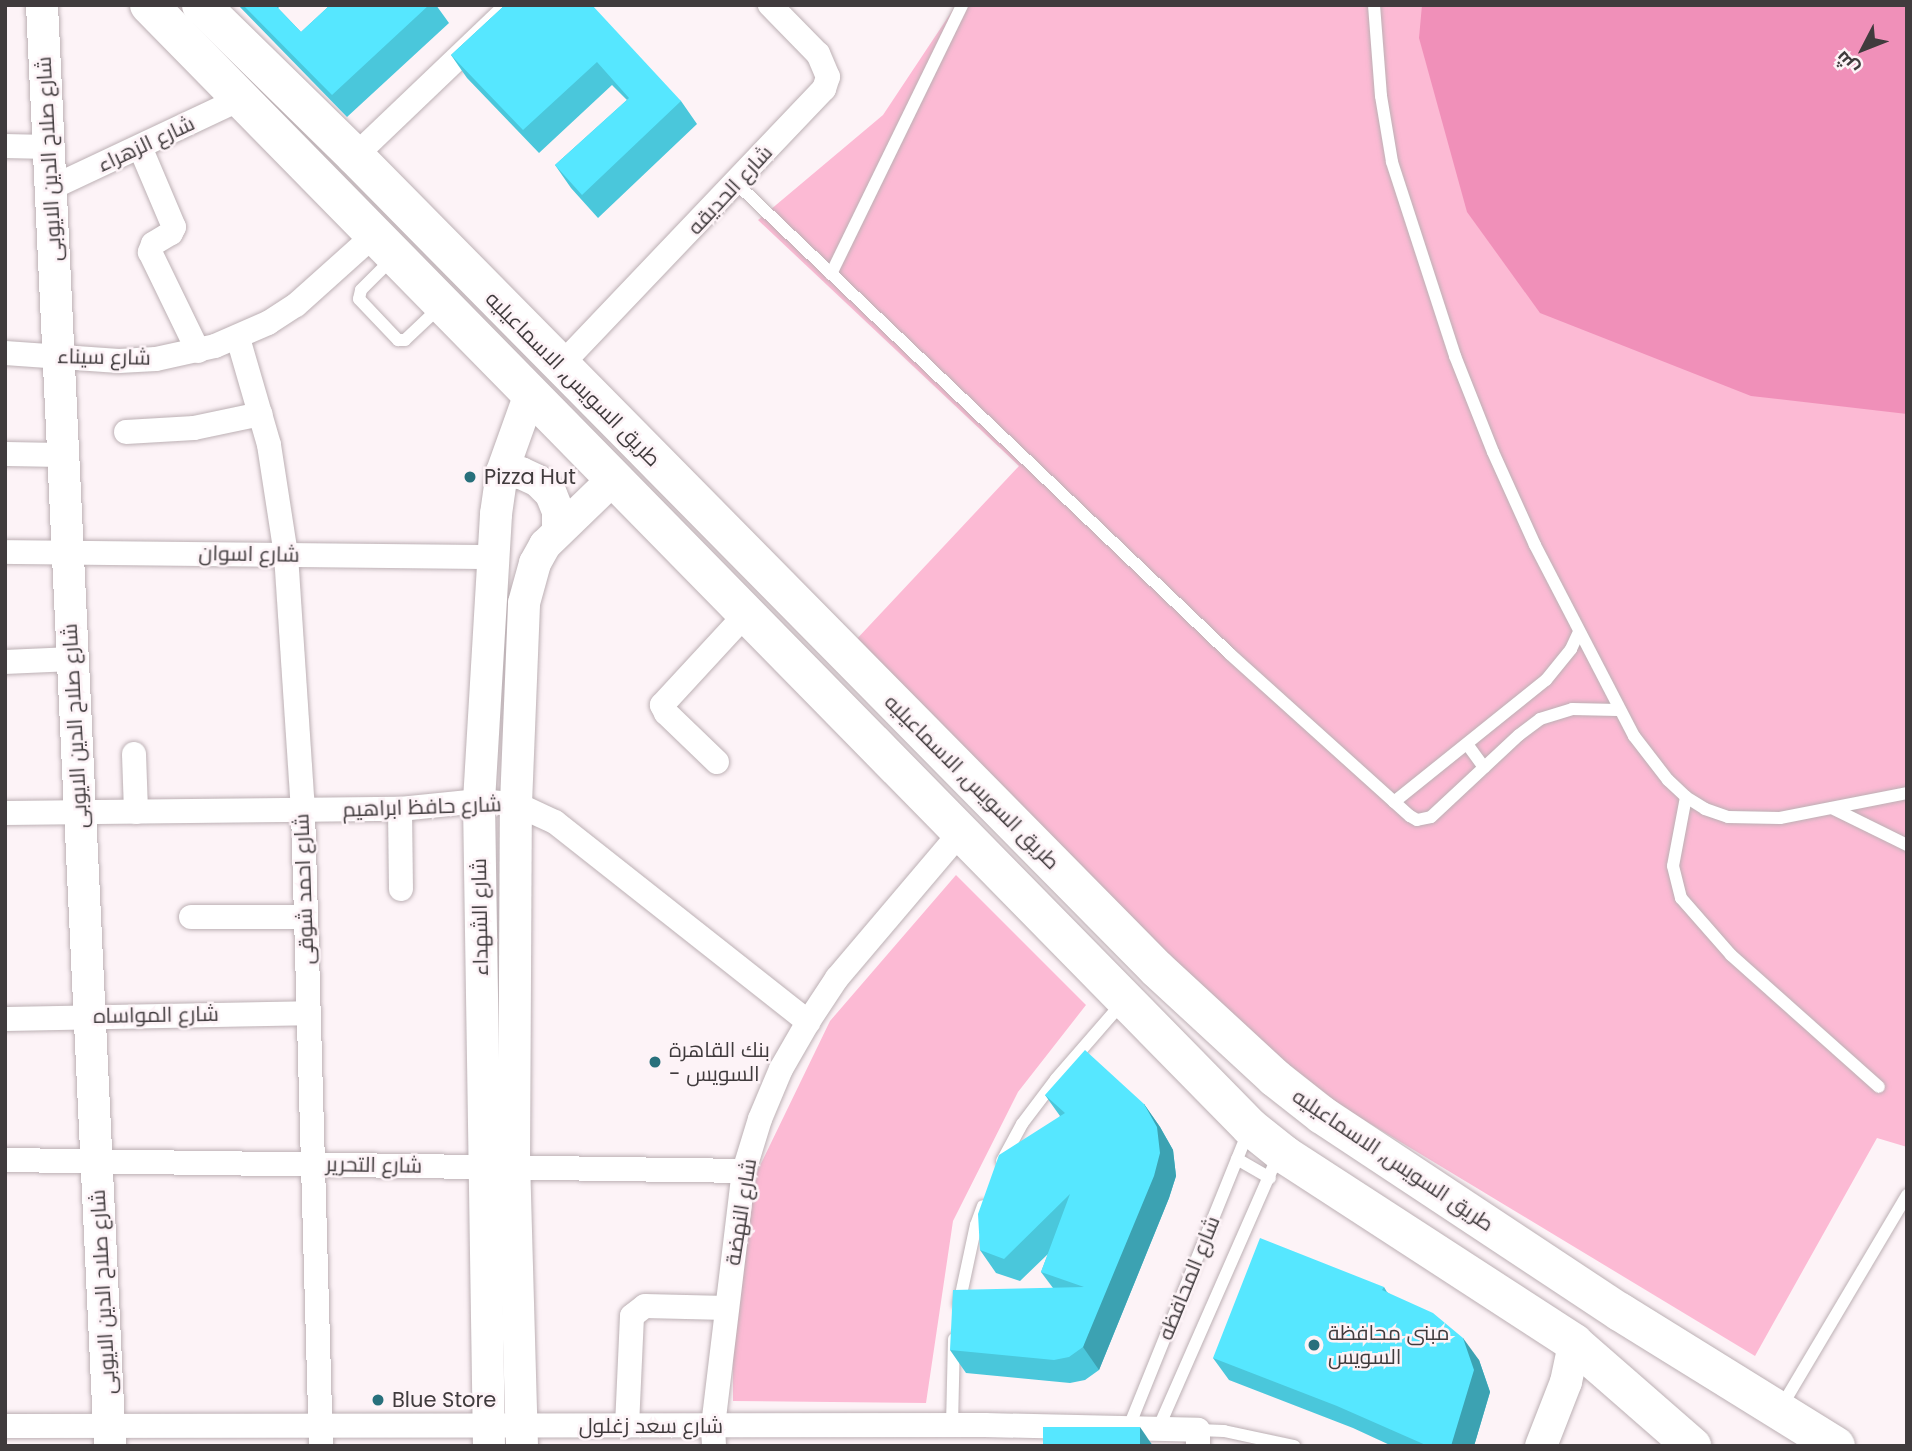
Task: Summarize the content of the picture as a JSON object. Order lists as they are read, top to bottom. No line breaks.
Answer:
{"streets":{"main road":["طريق السويس, الاسماعيليه"],"street":["شارع الزهراء","شارع صلاح الدين الايوبى","شارع الحديقه","شارع سيناء","شارع اسوان","شارع حافظ ابراهيم","شارع احمد شوقى","شارع الشهداء","شارع المواساه","شارع التحرير","شارع النهضة","شارع سعد زغلول"],"lane":["شارع المحافظه"]},"crossings":[["شارع الزهراء","شارع صلاح الدين الايوبى"],["شارع الزهراء","طريق السويس, الاسماعيليه"],["شارع صلاح الدين الايوبى","شارع سيناء"],["شارع صلاح الدين الايوبى","شارع اسوان"],["شارع صلاح الدين الايوبى","شارع حافظ ابراهيم"],["شارع صلاح الدين الايوبى","شارع المواساه"],["شارع صلاح الدين الايوبى","شارع التحرير"],["شارع صلاح الدين الايوبى","شارع سعد زغلول"],["شارع الحديقه","طريق السويس, الاسماعيليه"],["شارع سيناء","طريق السويس, الاسماعيليه"],["شارع سيناء","شارع احمد شوقى"],["طريق السويس, الاسماعيليه","شارع الشهداء"],["طريق السويس, الاسماعيليه","شارع النهضة"],["طريق السويس, الاسماعيليه","شارع المحافظه"],["شارع اسوان","شارع احمد شوقى"],["شارع اسوان","شارع الشهداء"],["شارع حافظ ابراهيم","شارع احمد شوقى"],["شارع حافظ ابراهيم","شارع الشهداء"],["شارع حافظ ابراهيم","شارع النهضة"],["شارع احمد شوقى","شارع المواساه"],["شارع احمد شوقى","شارع التحرير"],["شارع احمد شوقى","شارع سعد زغلول"],["شارع الشهداء","شارع التحرير"],["شارع الشهداء","شارع سعد زغلول"],["شارع التحرير","شارع النهضة"],["شارع النهضة","شارع سعد زغلول"],["شارع المحافظه","شارع سعد زغلول"]],"places":["Pizza Hut","بنك القاهرة - السويس","مبنى محافظة السويس","Blue Store"],"north":"bottom left"}
